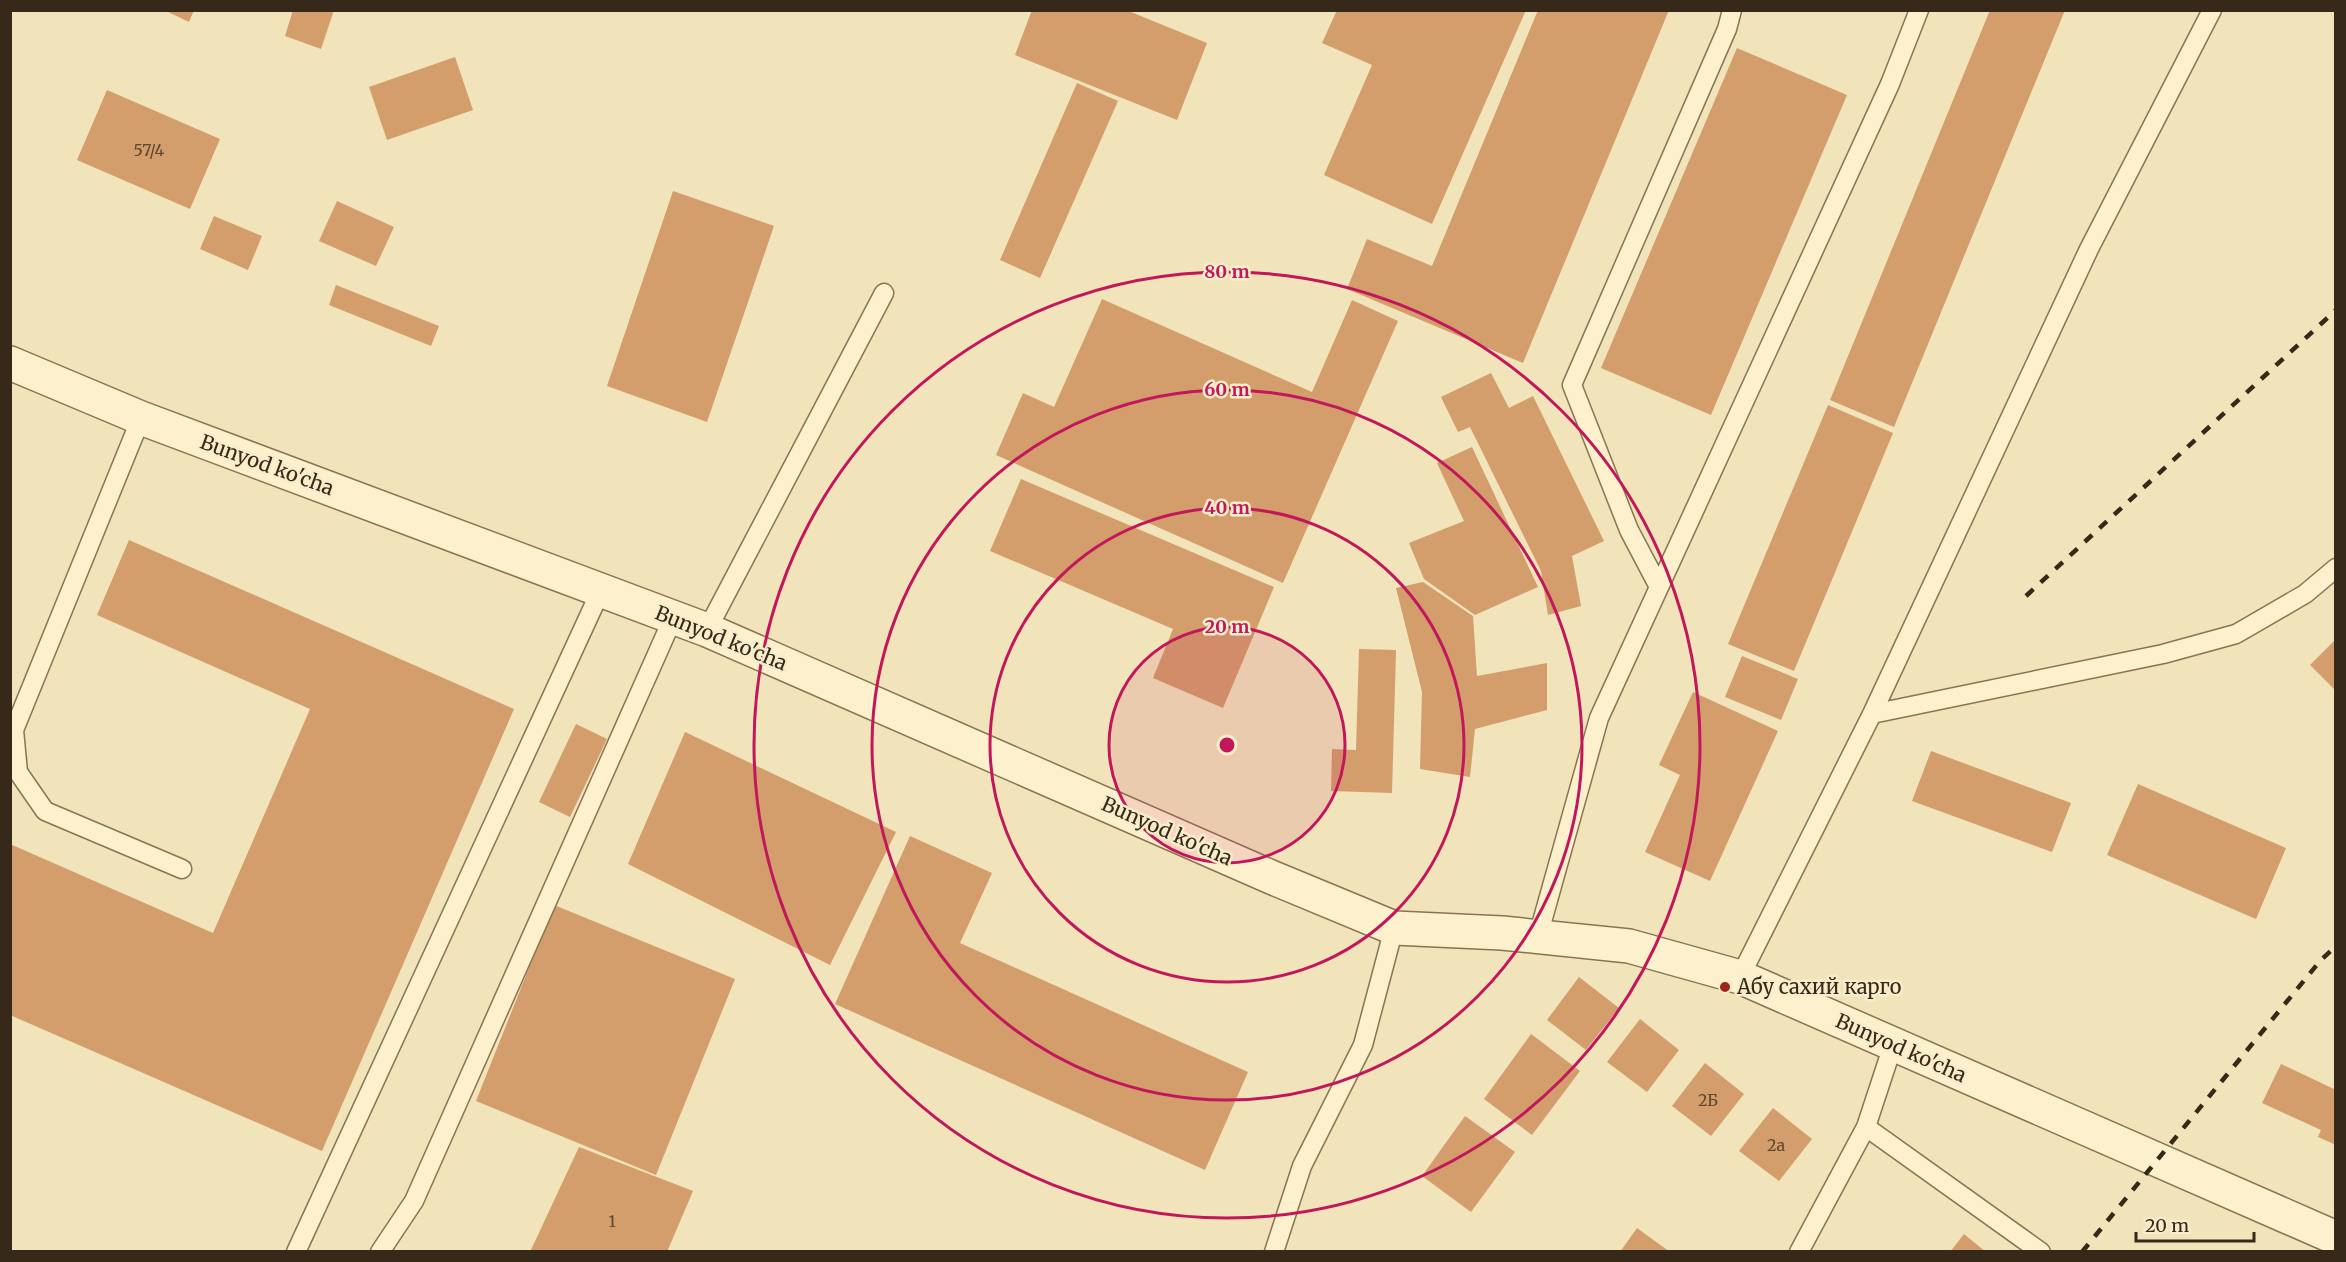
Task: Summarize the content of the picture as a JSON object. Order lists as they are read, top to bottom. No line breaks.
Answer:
{"streets":{"street":["Bunyod ko'cha"]},"places":["Абу сахий карго"],"house_numbers":["57/4","2Б","2a","1"],"scale_bar":"20 m","rings":["80 m","60 m","40 m","20 m"]}
